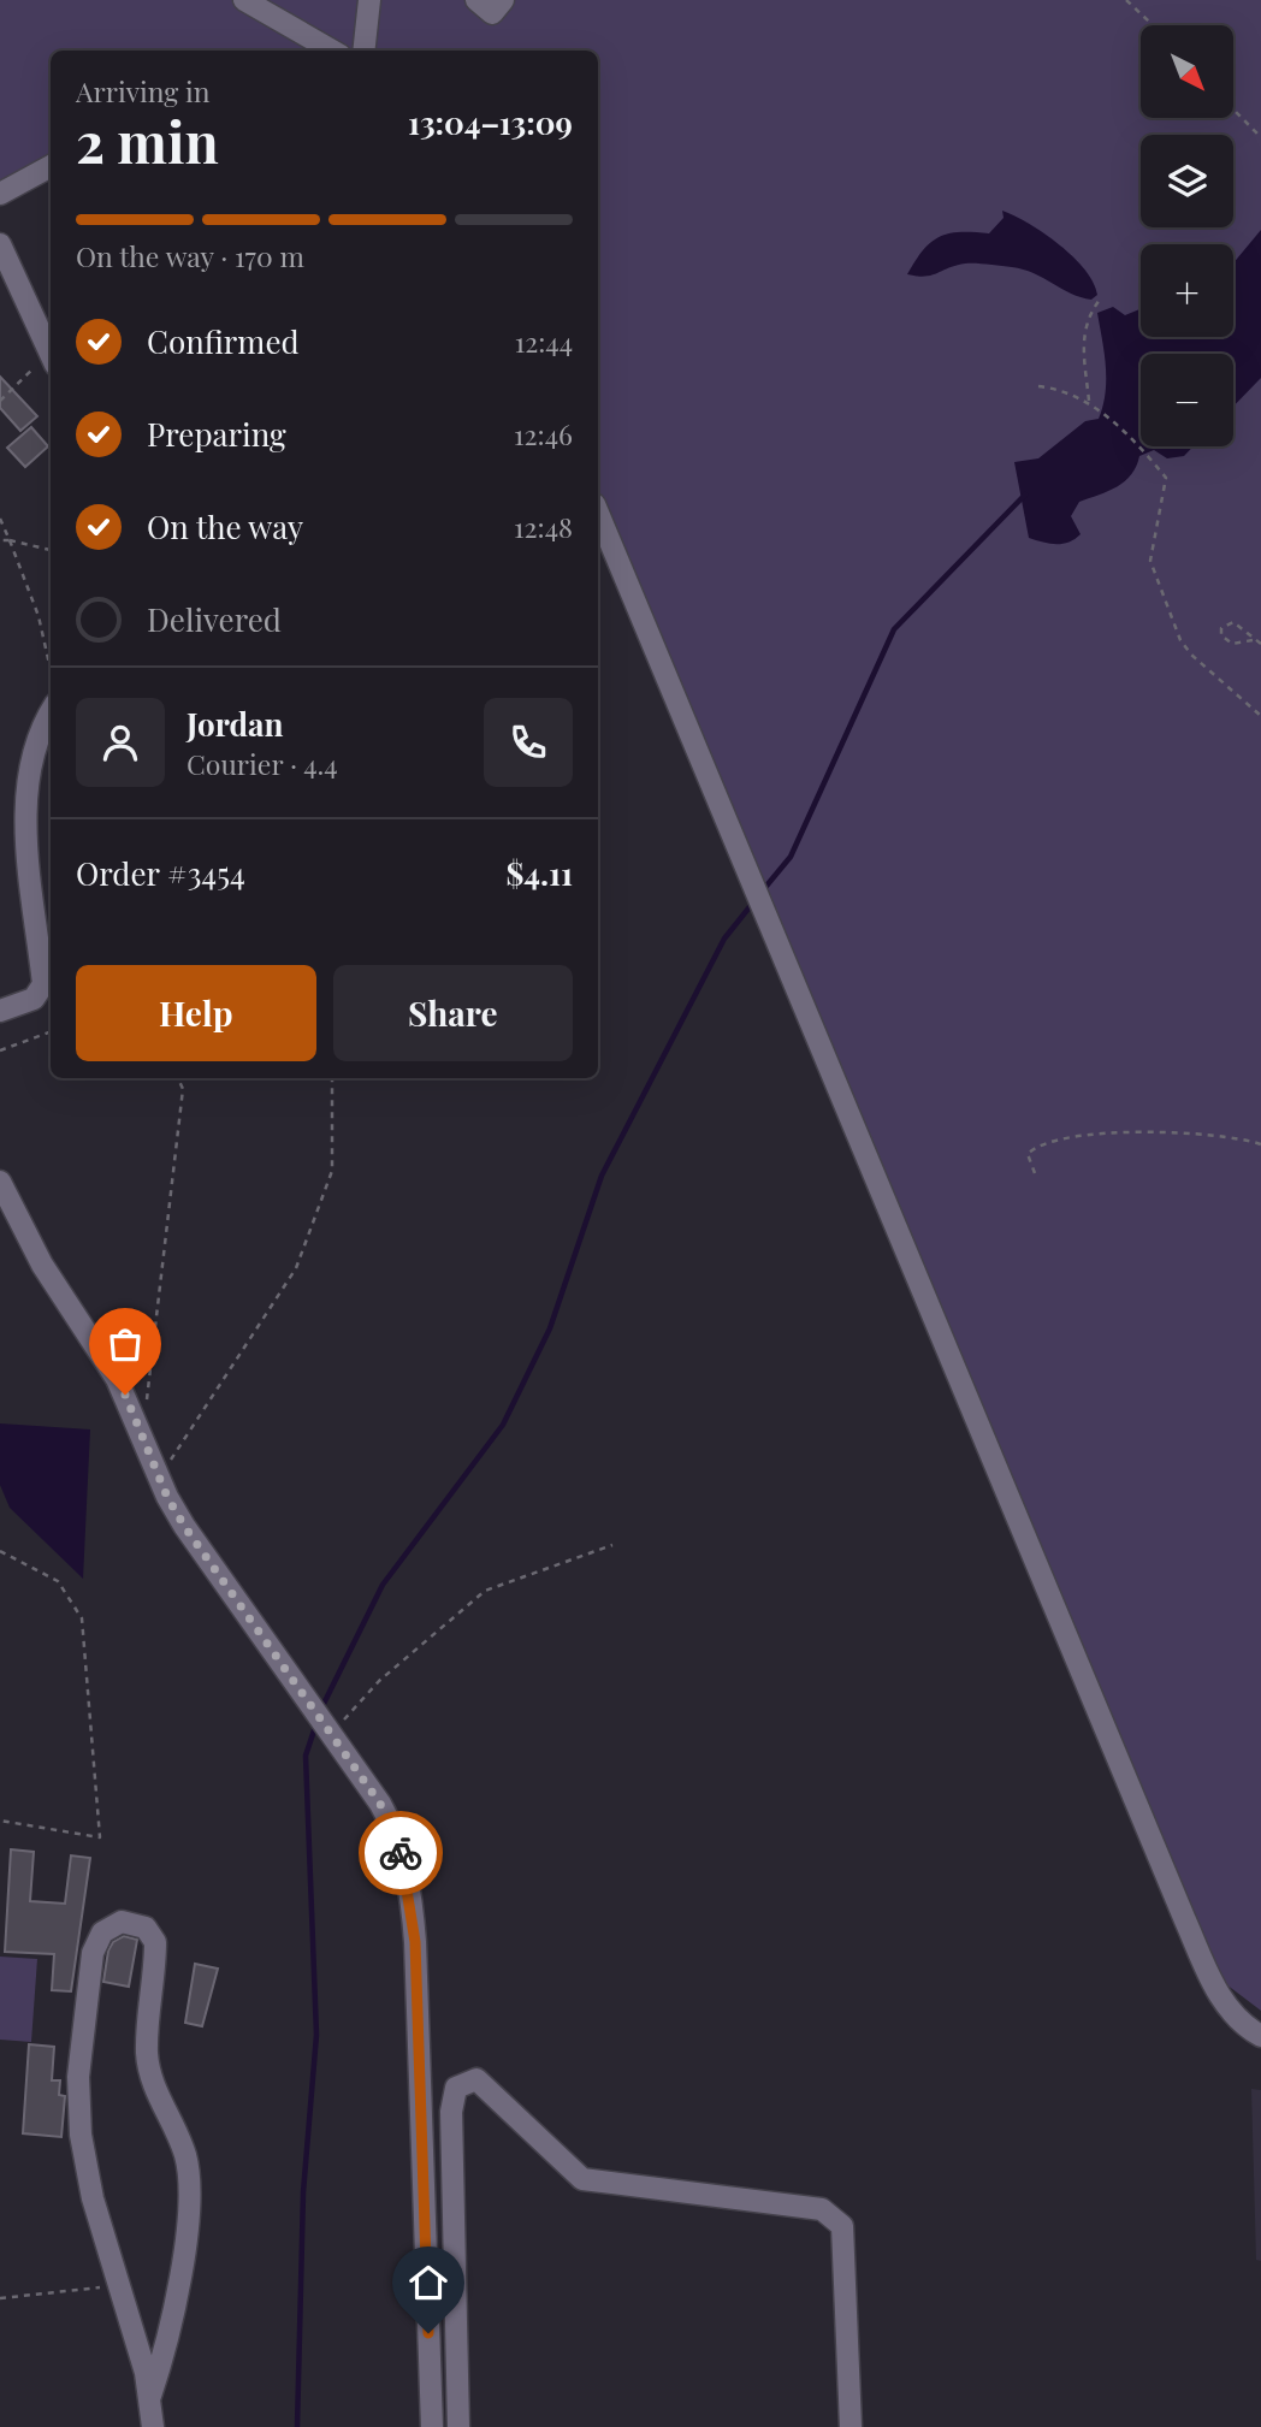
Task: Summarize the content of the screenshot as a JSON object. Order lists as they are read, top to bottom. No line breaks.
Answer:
{"north":"bottom right","page":{"map_buttons":["+","−"],"heading":["2 min","Arriving in","13:04–13:09"],"panel":["Jordan","Courier · 4.4","Order #3454","$4.11"],"bar":"On the way · 170 m","list":[["Confirmed","12:44"],["Preparing","12:46"],["On the way","12:48"],"Delivered"],"buttons":["Help","Share"]}}
